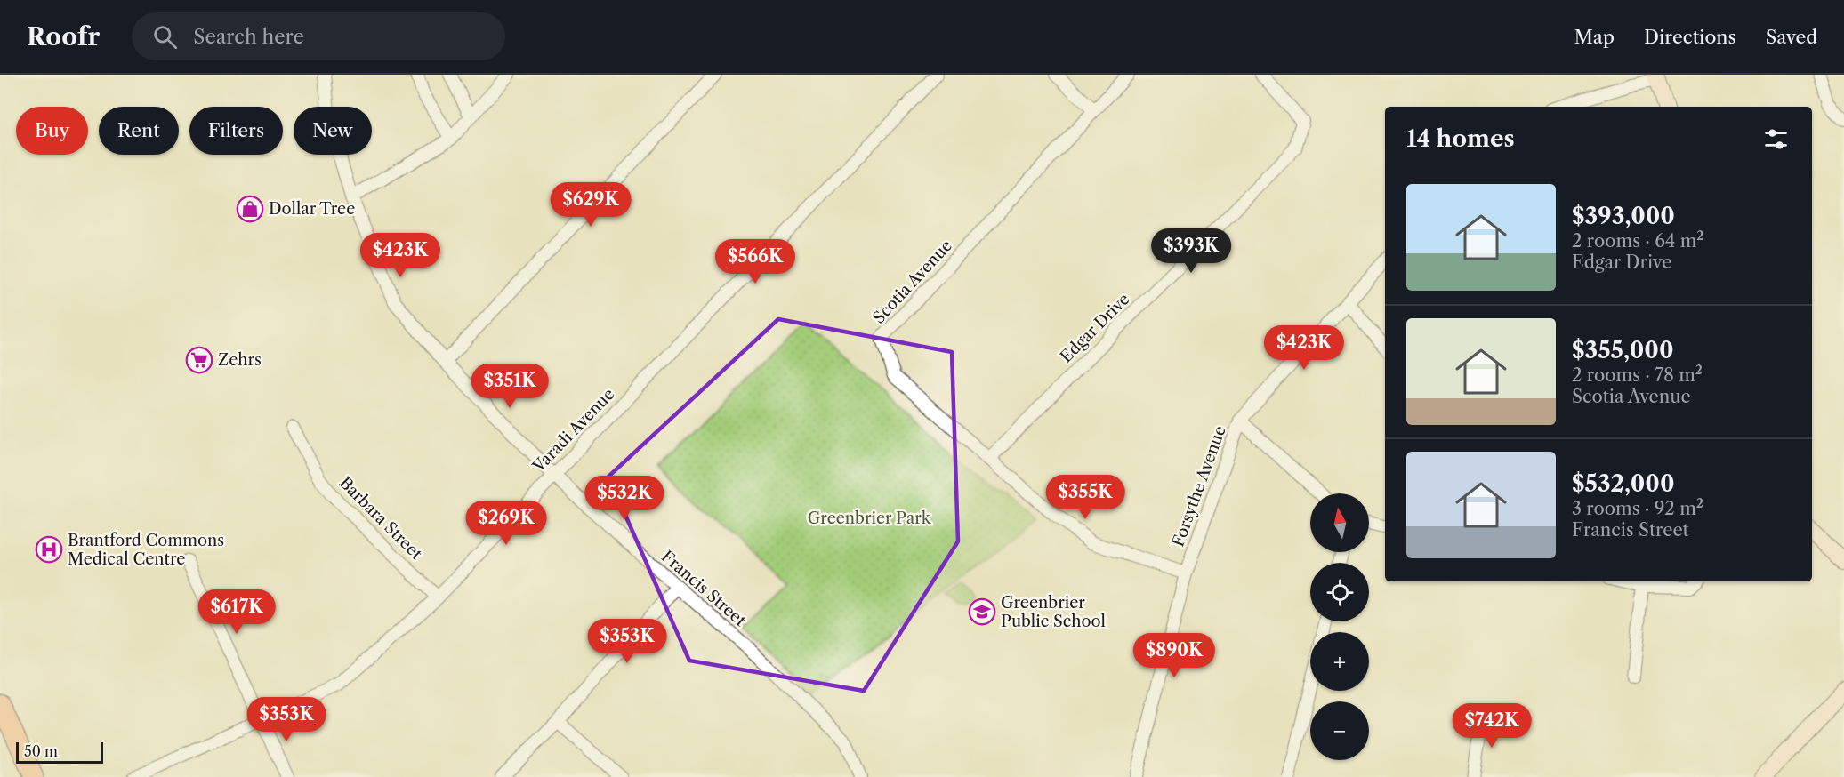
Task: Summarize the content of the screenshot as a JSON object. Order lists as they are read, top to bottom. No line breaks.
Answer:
{"streets":{"street":["Scotia Avenue","Edgar Drive","Varadi Avenue","Forsythe Avenue","Barbara Street","Francis Street"]},"crossings":[["Scotia Avenue","Edgar Drive"],["Scotia Avenue","Forsythe Avenue"],["Varadi Avenue","Barbara Street"],["Varadi Avenue","Francis Street"]],"parks":["Greenbrier Park"],"places":{"shop":["Dollar Tree"],"supermarket":["Zehrs"],"hospital":["Brantford Commons Medical Centre"],"school or university":["Greenbrier Public School"]},"scale_bar":"50 m","north":"top","page":{"header":"Roofr","search":"Search here","nav":["Map","Directions","Saved"],"chip":["Buy","Rent","Filters","New"],"heading":"14 homes","list":[{"name":"$393,000","note":"2 rooms · 64 m² · Edgar Drive"},{"name":"$355,000","note":"2 rooms · 78 m² · Scotia Avenue"},{"name":"$532,000","note":"3 rooms · 92 m² · Francis Street"}],"price":["$629K","$393K","$423K","$566K","$423K","$351K","$355K","$532K","$269K","$617K","$353K","$890K","$353K","$742K"],"map_buttons":["+","−"],"scale":"50 m"}}
